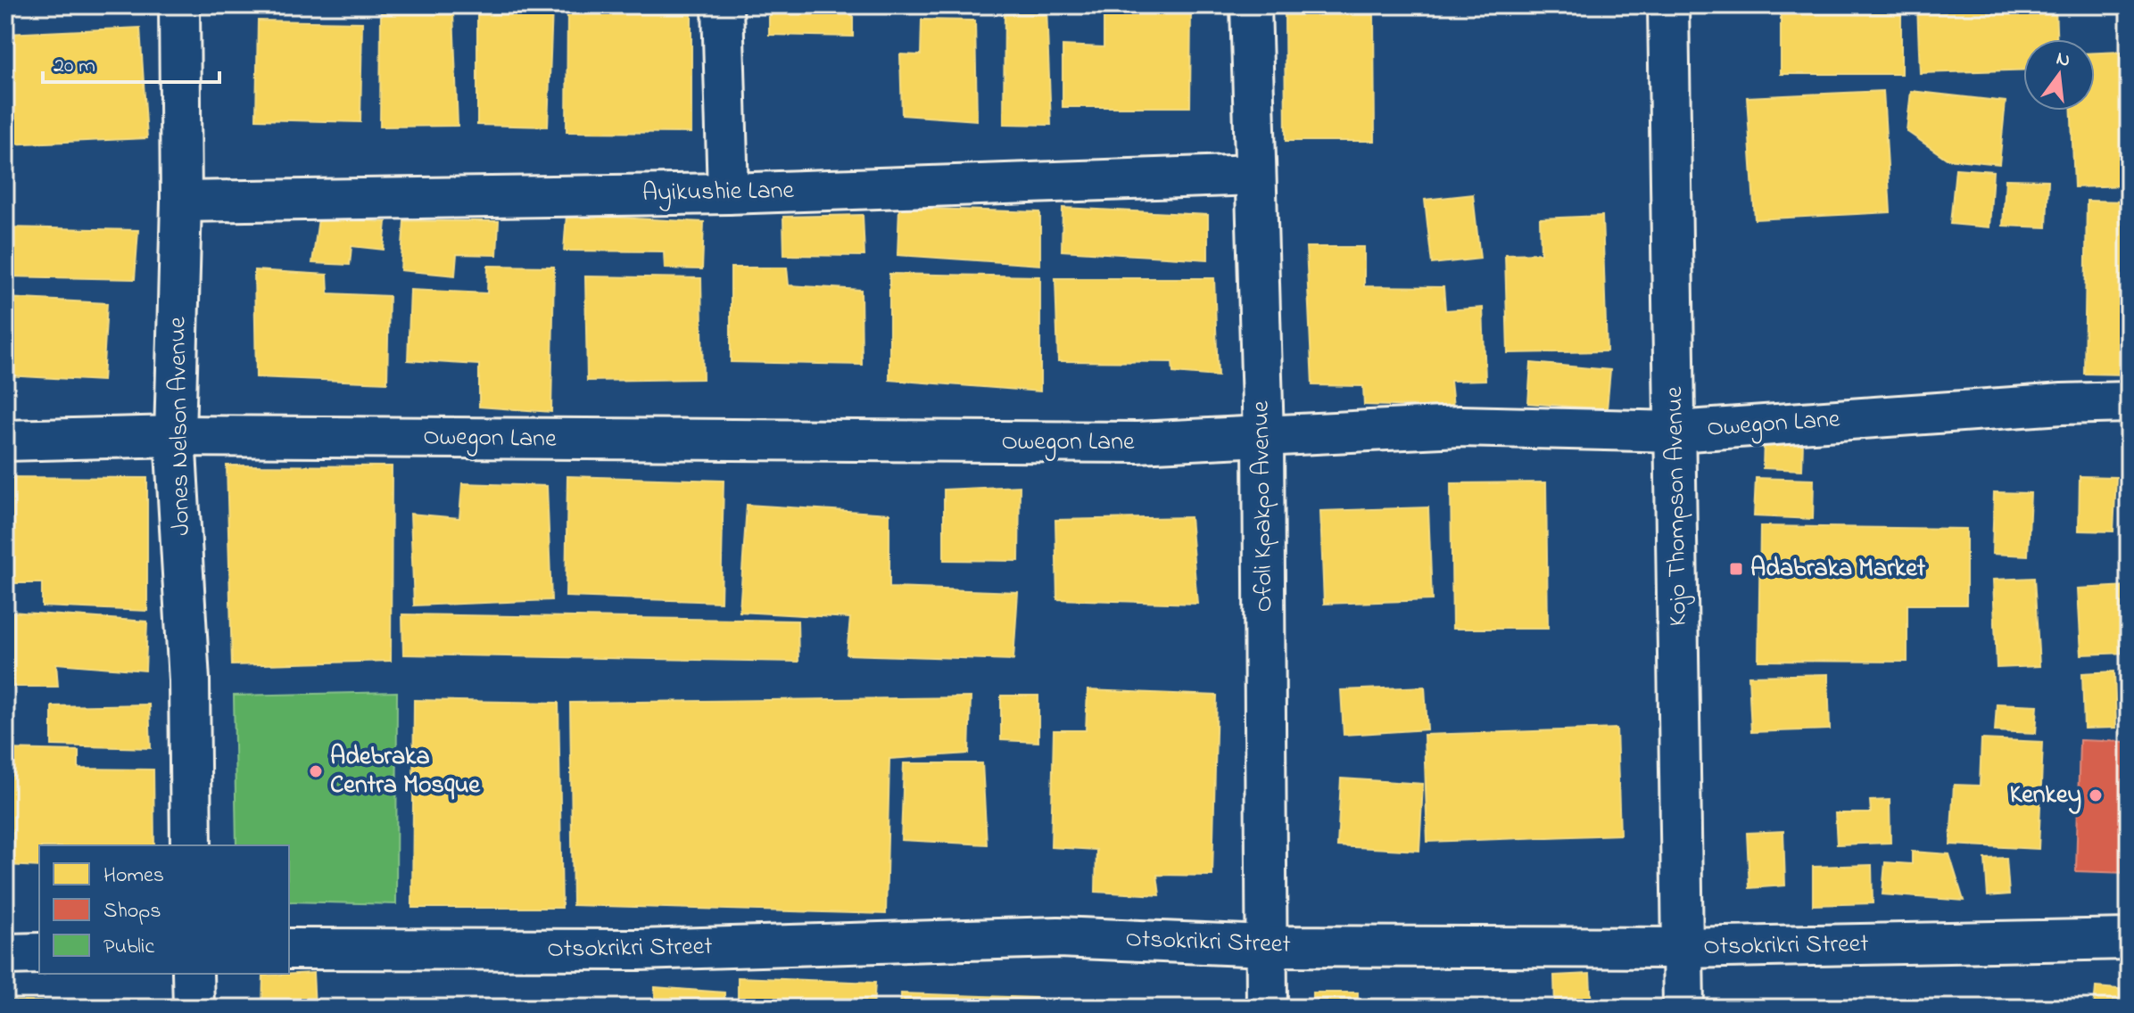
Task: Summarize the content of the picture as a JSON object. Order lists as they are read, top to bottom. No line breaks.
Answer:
{"streets":{"street":["Ayikushie Lane","Owegon Lane","Jones Nelson Avenue","Ofoli Kpakpo Avenue","Kojo Thompson Avenue","Otsokrikri Street"]},"crossings":[["Ayikushie Lane","Jones Nelson Avenue"],["Ayikushie Lane","Ofoli Kpakpo Avenue"],["Owegon Lane","Jones Nelson Avenue"],["Owegon Lane","Ofoli Kpakpo Avenue"],["Owegon Lane","Kojo Thompson Avenue"],["Ofoli Kpakpo Avenue","Otsokrikri Street"],["Kojo Thompson Avenue","Otsokrikri Street"]],"places":{"transit":["Adabraka Market"],"other":["Adebraka Centra Mosque","Kenkey"]},"legend":["Homes","Shops","Public"],"scale_bar":"20 m","north":"top"}
